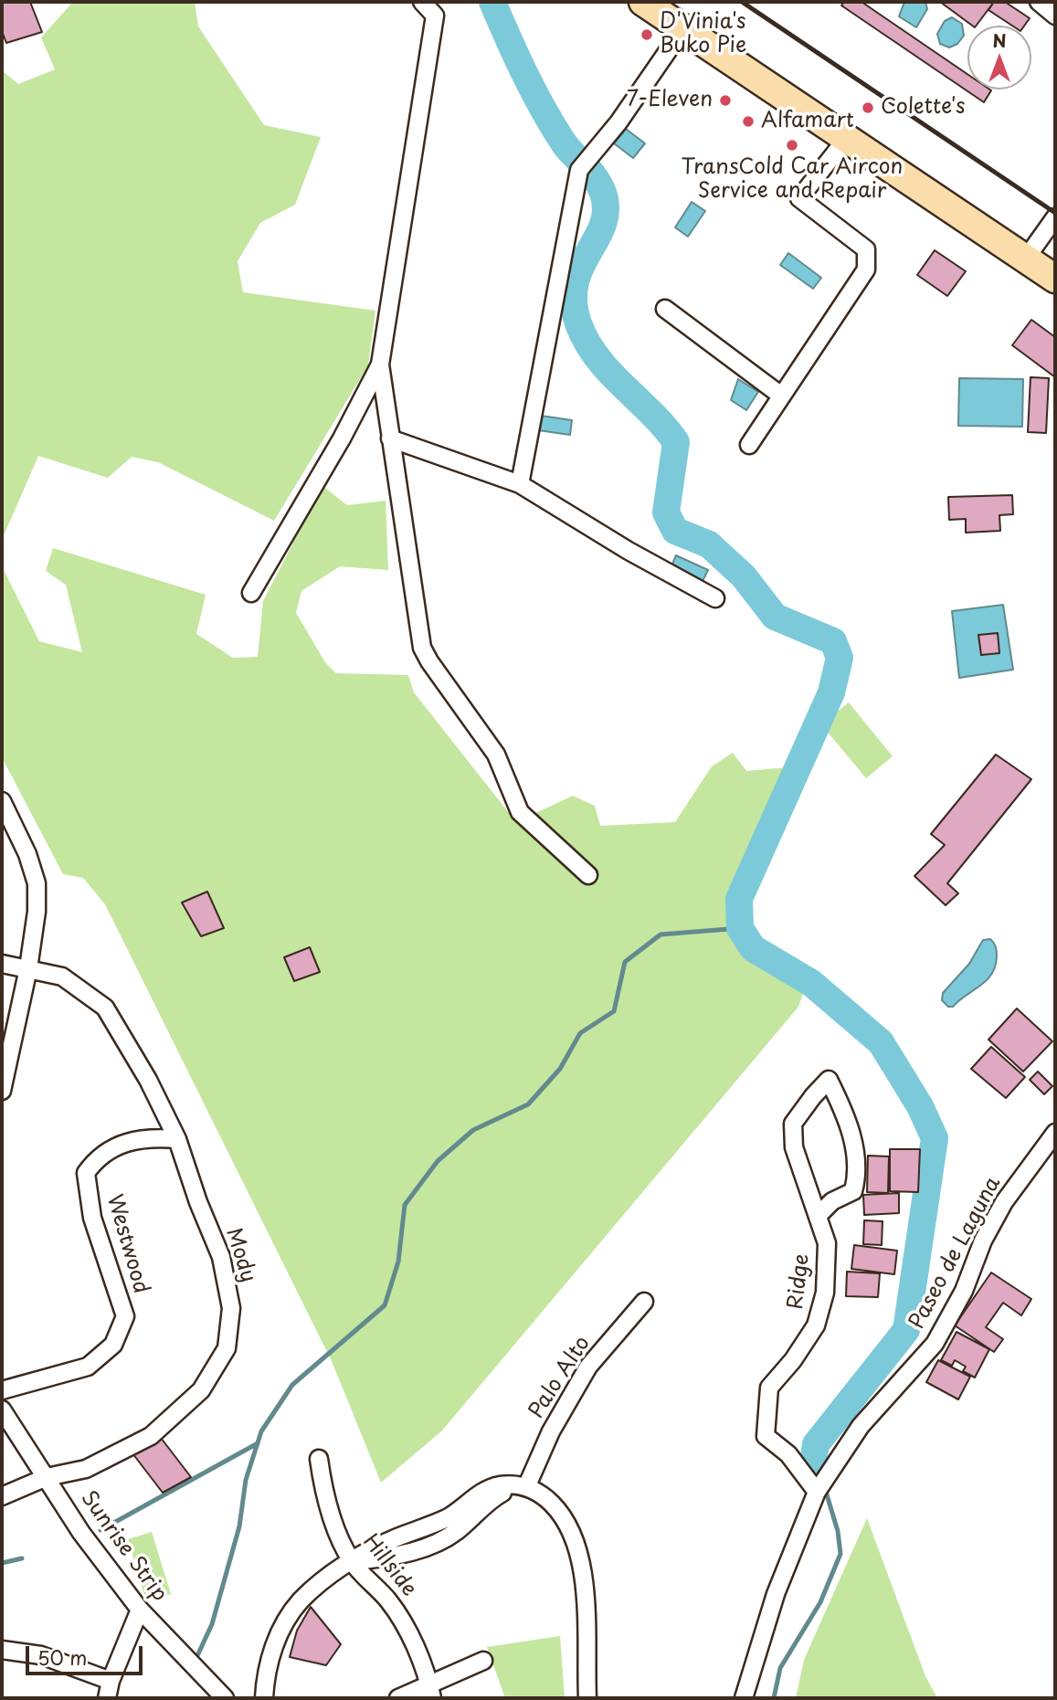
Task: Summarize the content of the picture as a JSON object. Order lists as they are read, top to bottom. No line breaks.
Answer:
{"streets":{"street":["Westwood","Paseo de Laguna","Mody","Ridge","Palo Alto","Sunrise Strip","Hillside"]},"crossings":[["Westwood","Mody"],["Paseo de Laguna","Ridge"],["Mody","Sunrise Strip"]],"places":["D'Vinia's Buko Pie","7-Eleven","Colette's","Alfamart","TransCold Car Aircon Service and Repair"],"scale_bar":"50 m","north":"top"}
